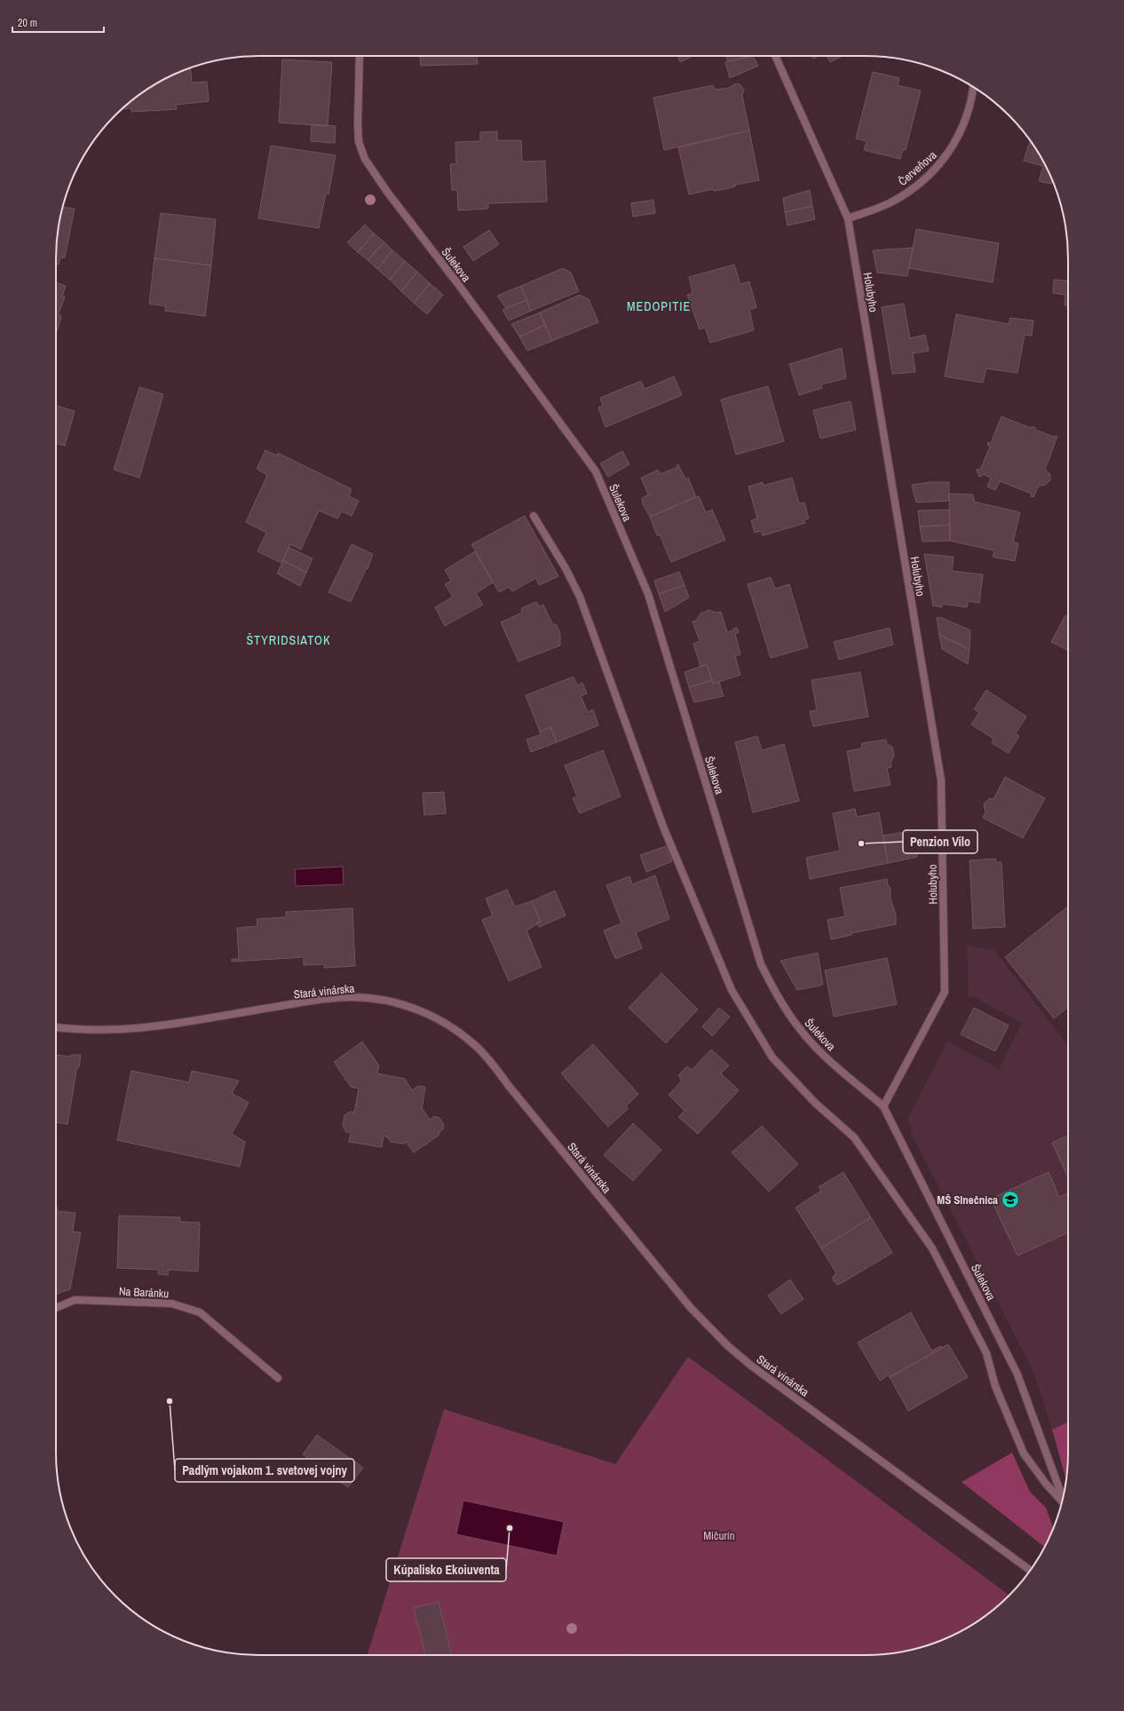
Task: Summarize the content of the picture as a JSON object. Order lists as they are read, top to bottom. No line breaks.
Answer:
{"streets":{"street":["Červeňova","Šulekova","Holubyho","Stará vinárska","Na Baránku"]},"crossings":[["Červeňova","Holubyho"],["Šulekova","Holubyho"]],"districts":["MEDOPITIE","ŠTYRIDSIATOK"],"parks":["Mičurín"],"places":{"other":["Penzion Vilo","Padlým vojakom 1. svetovej vojny","Kúpalisko Ekoiuventa"],"school or university":["MŠ Slnečnica"]},"scale_bar":"20 m"}
